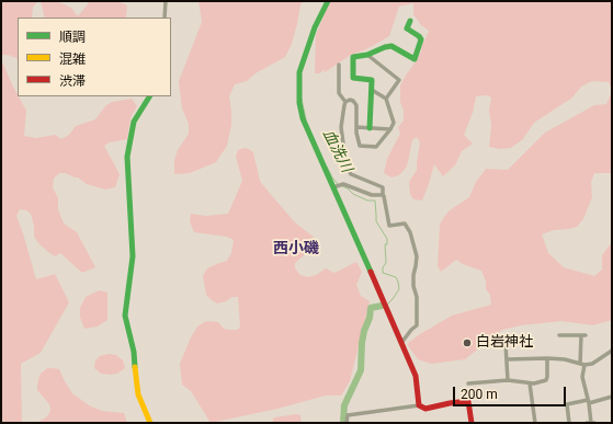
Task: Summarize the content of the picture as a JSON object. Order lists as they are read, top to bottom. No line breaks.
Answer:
{"districts":["西小磯"],"water":["血洗川"],"places":["白岩神社"],"legend":["順調","混雑","渋滞"],"scale_bar":"200 m"}
